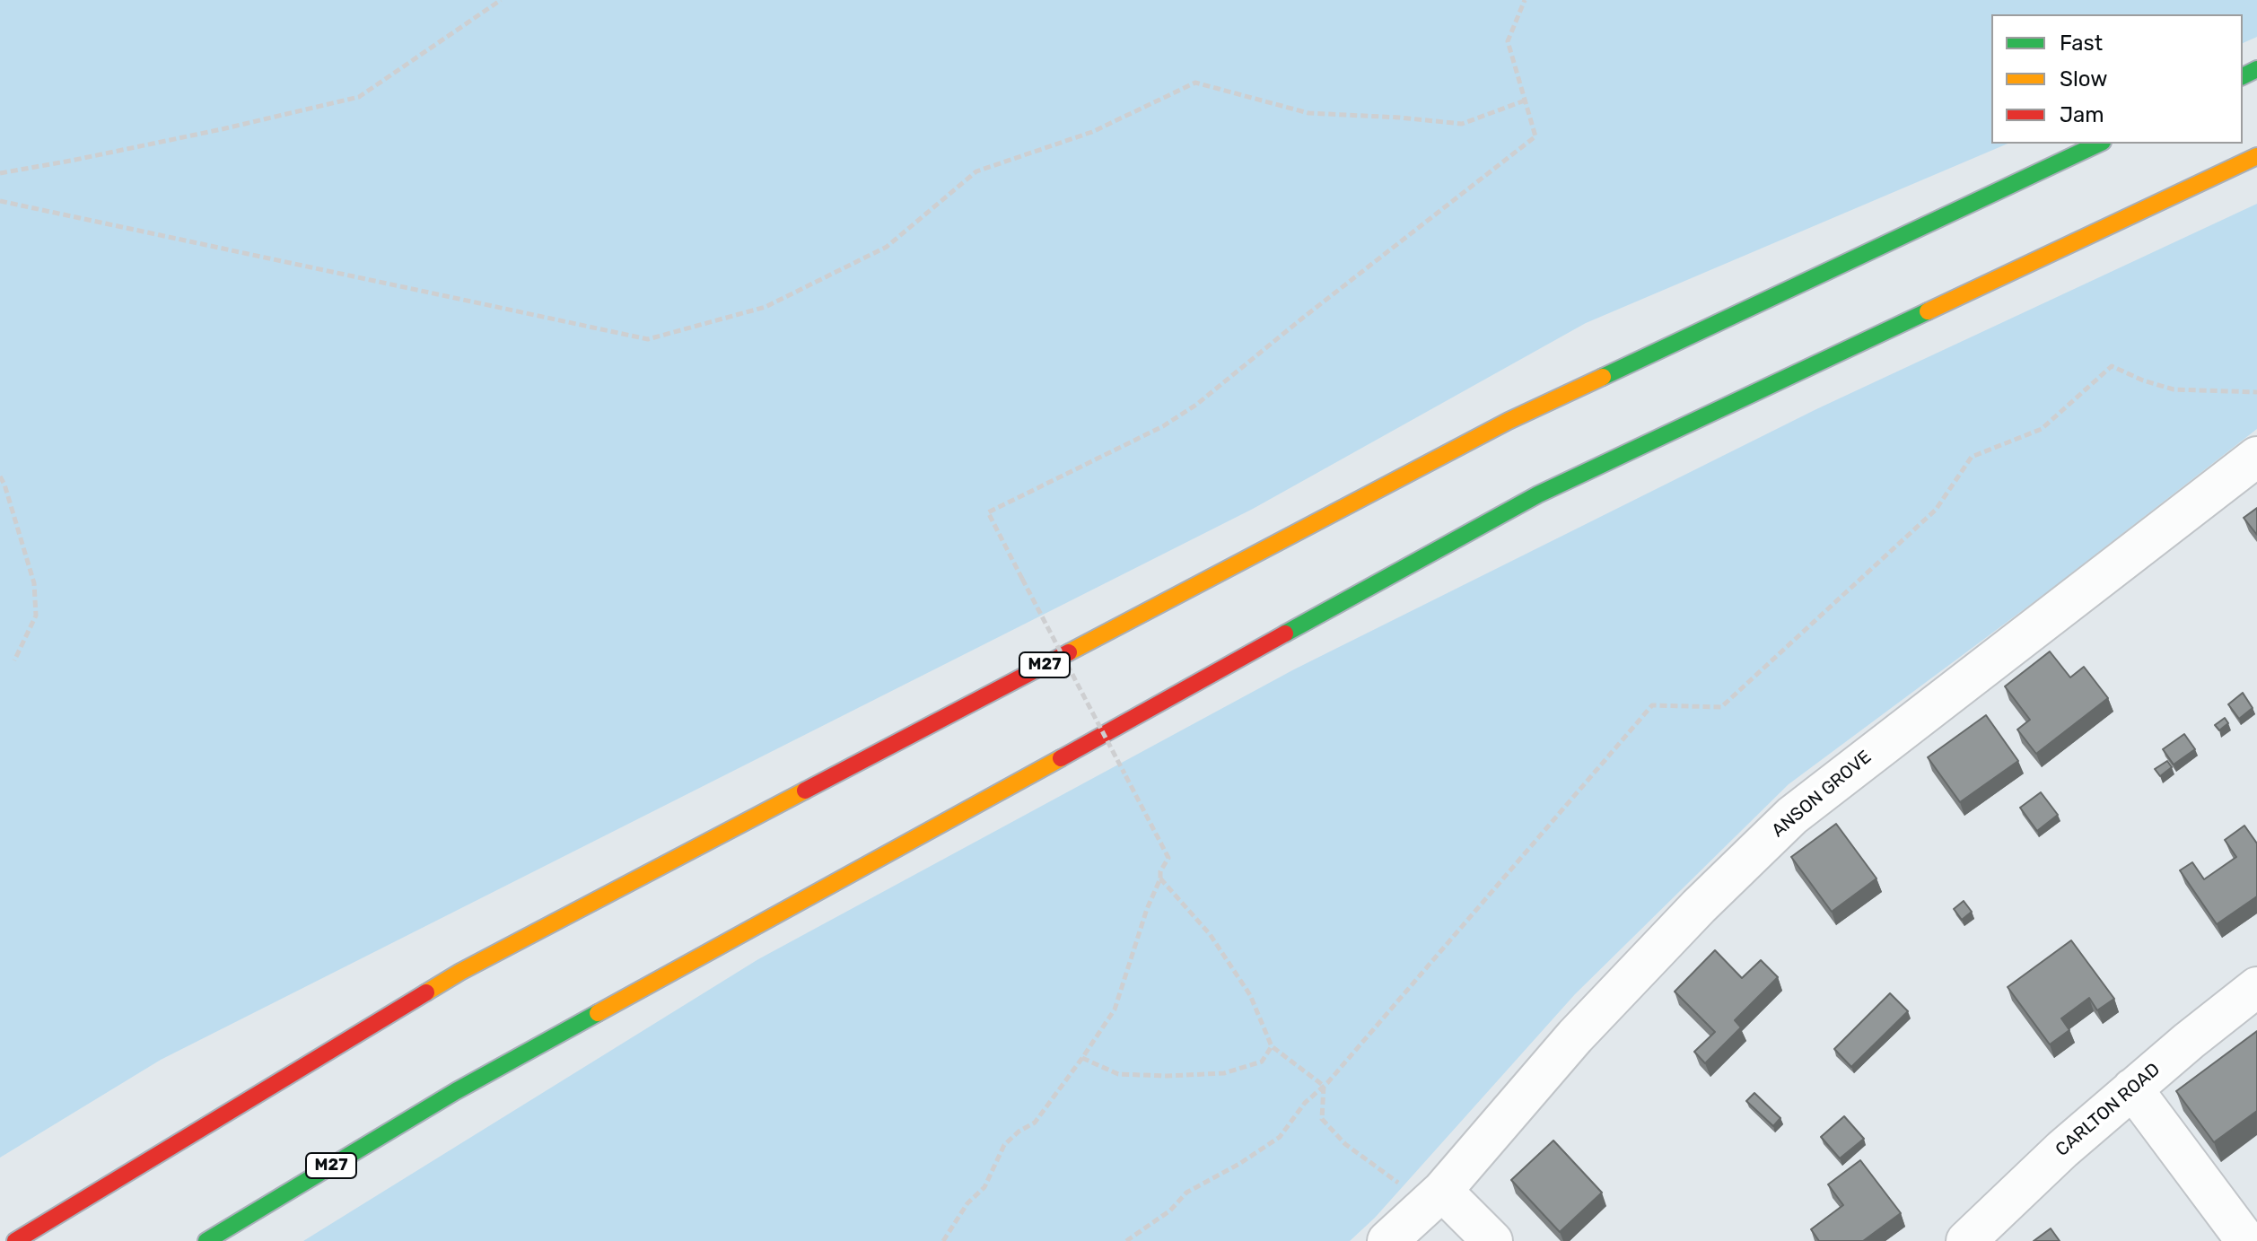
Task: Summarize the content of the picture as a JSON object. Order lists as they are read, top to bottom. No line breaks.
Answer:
{"streets":{"highway":["M27"],"street":["ANSON GROVE","CARLTON ROAD"]},"legend":["Fast","Slow","Jam"]}
